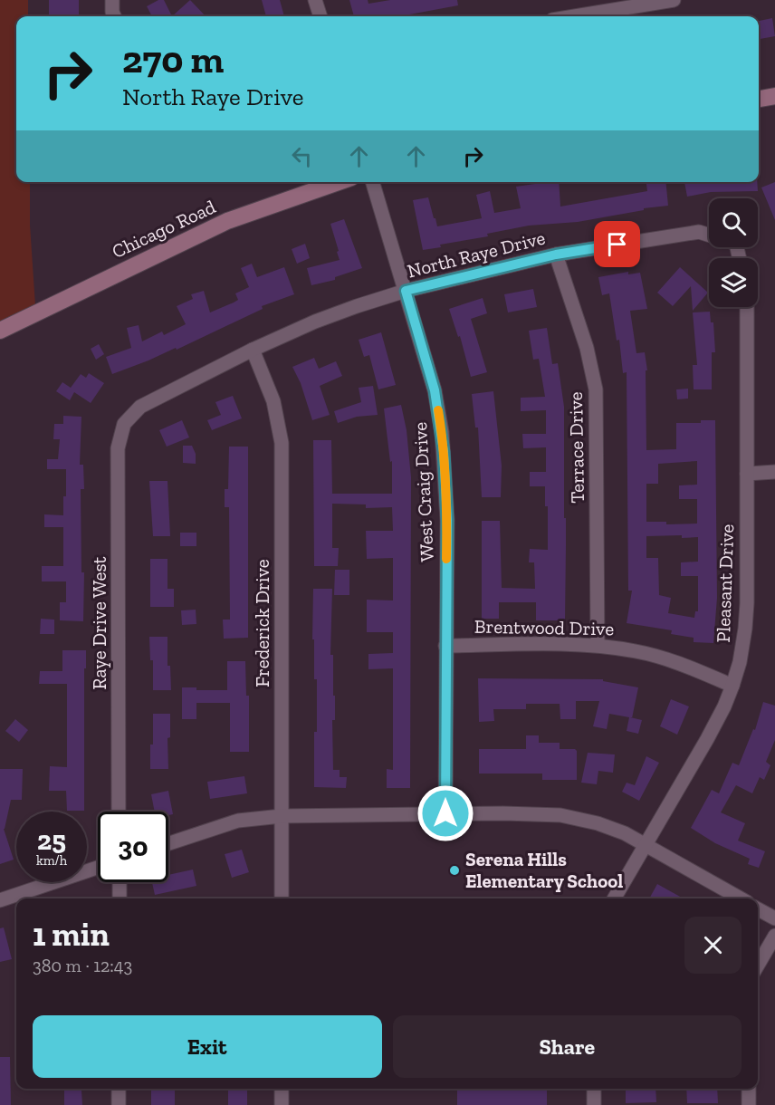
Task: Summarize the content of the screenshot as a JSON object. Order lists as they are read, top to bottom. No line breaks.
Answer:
{"streets":{"street":["Chicago Road","North Raye Drive","Terrace Drive","West Craig Drive","Pleasant Drive","Raye Drive West","Frederick Drive","Brentwood Drive"]},"crossings":[["North Raye Drive","Terrace Drive"],["North Raye Drive","West Craig Drive"],["North Raye Drive","Raye Drive West"],["North Raye Drive","Frederick Drive"],["Terrace Drive","Brentwood Drive"],["West Craig Drive","Brentwood Drive"],["Pleasant Drive","Brentwood Drive"]],"places":["Serena Hills Elementary School"],"page":{"turn":["270 m","North Raye Drive"],"speed":"25 km/h","limit":"30","heading":["1 min","380 m · 12:43"],"buttons":["Exit","Share"]}}
